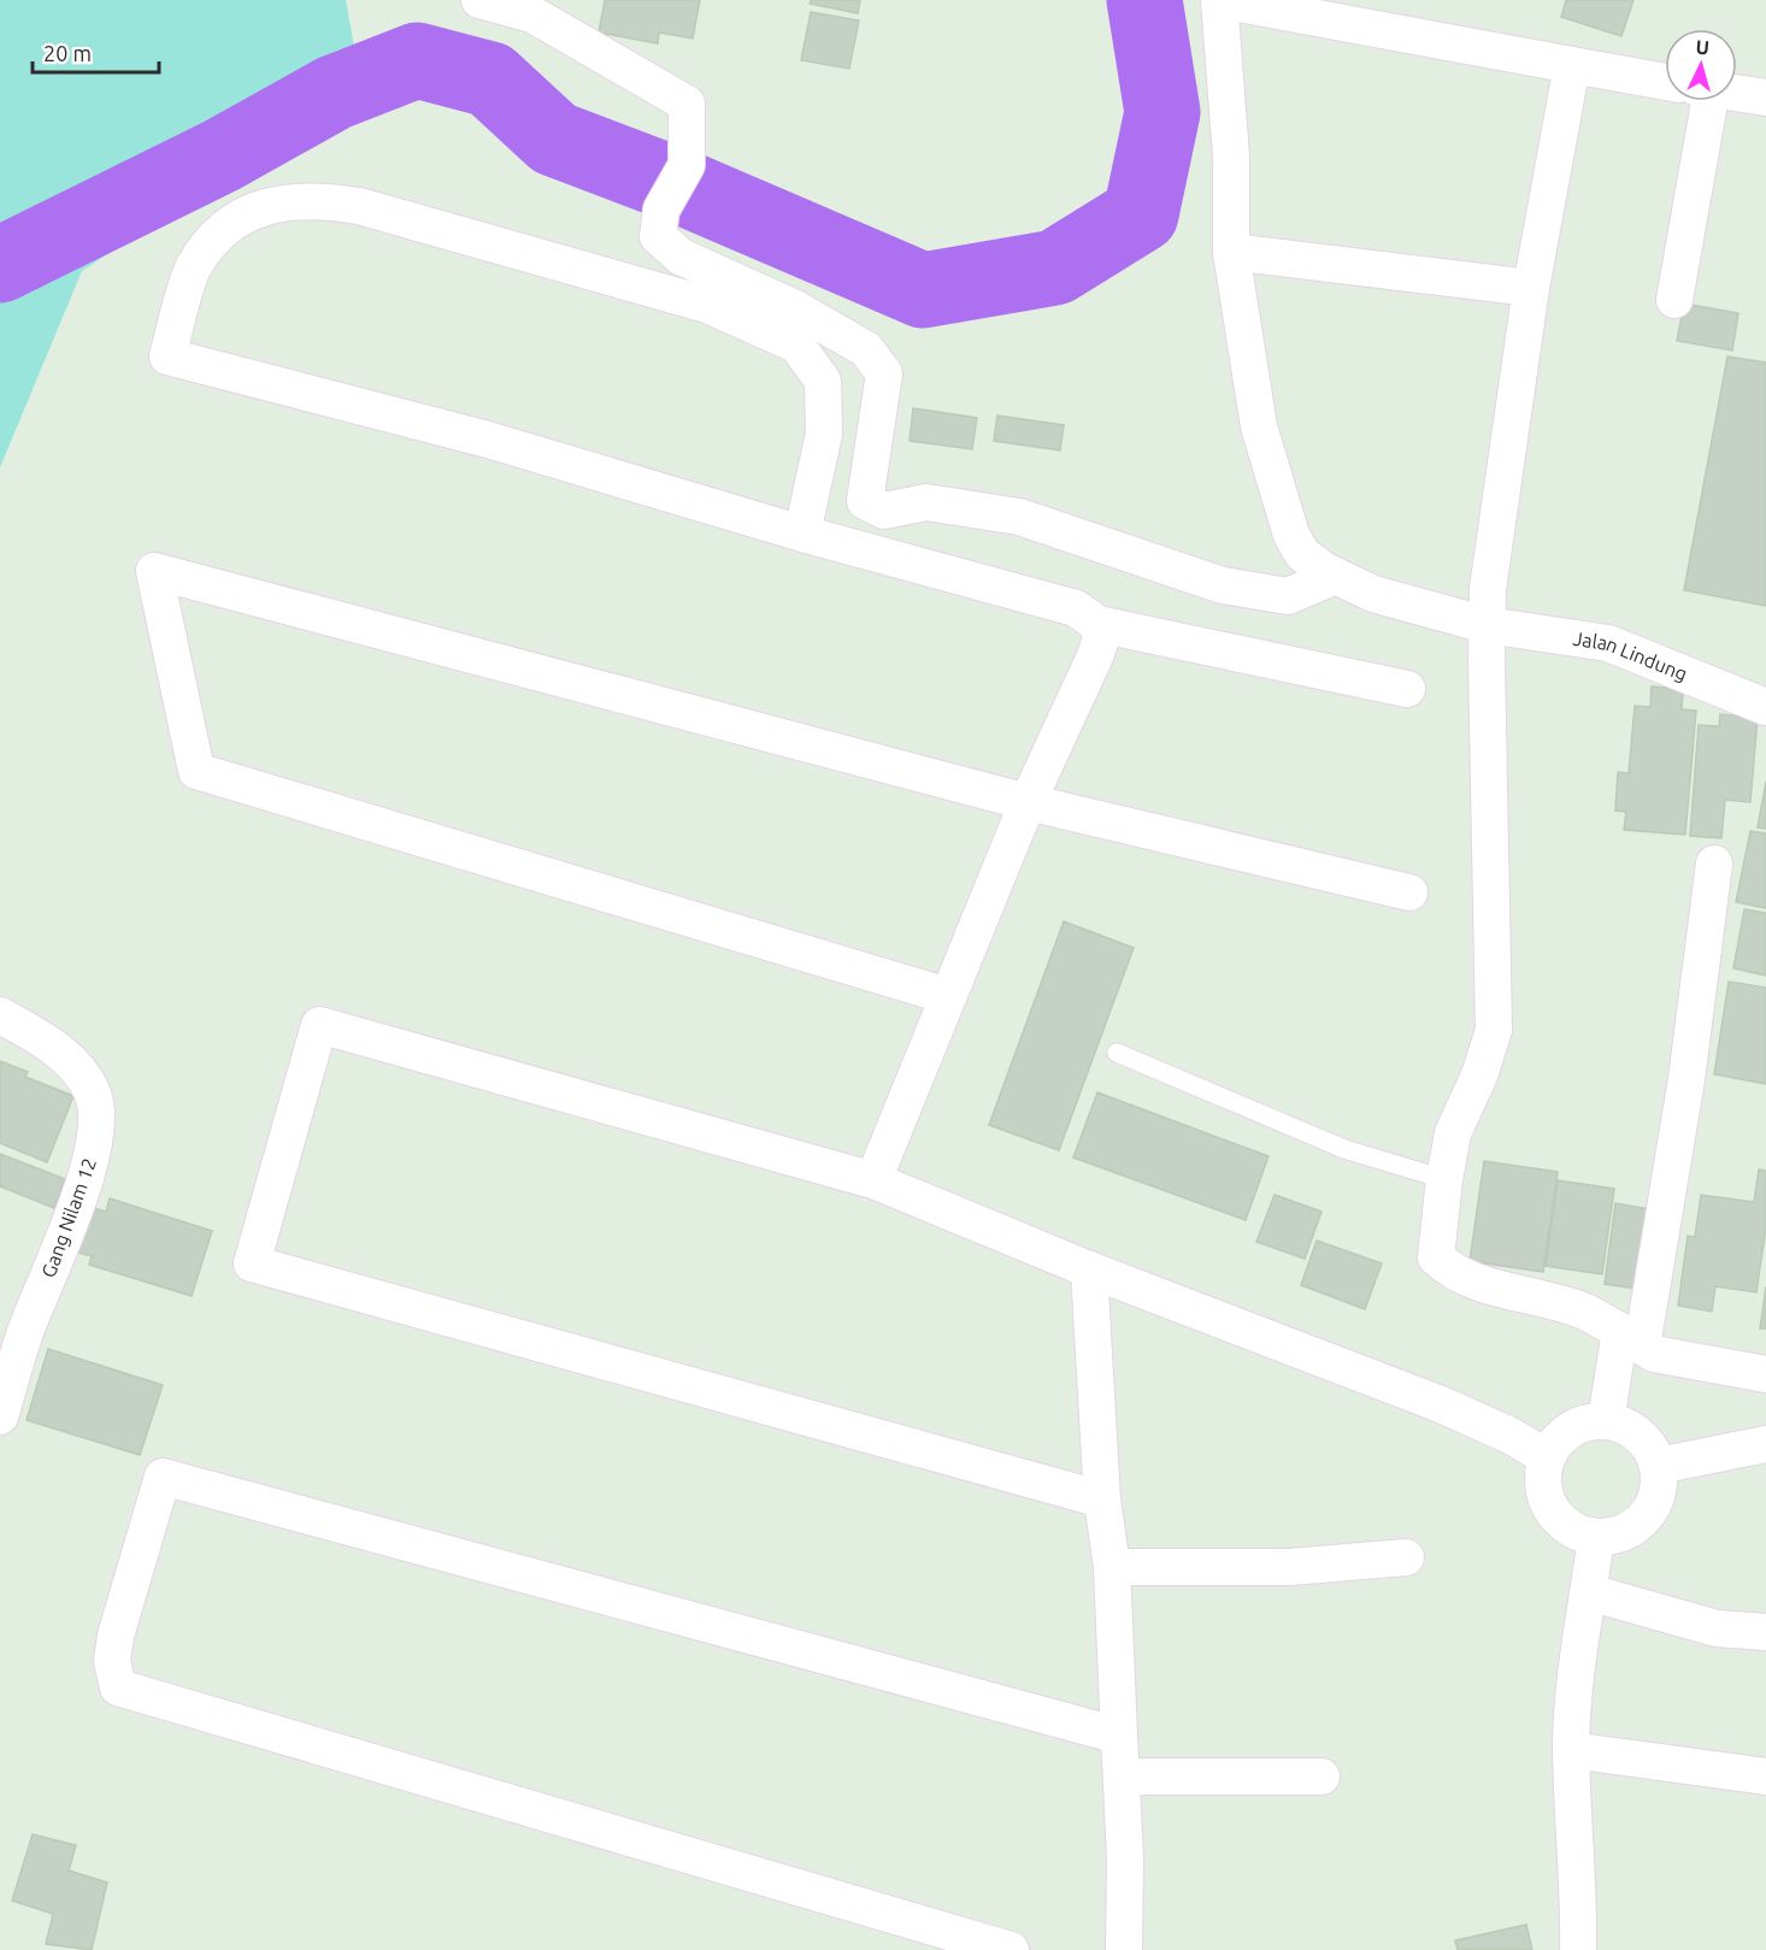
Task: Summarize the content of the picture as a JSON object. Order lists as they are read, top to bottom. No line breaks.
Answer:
{"streets":{"street":["Jalan Lindung","Gang Nilam 12"]},"scale_bar":"20 m","north":"top"}
